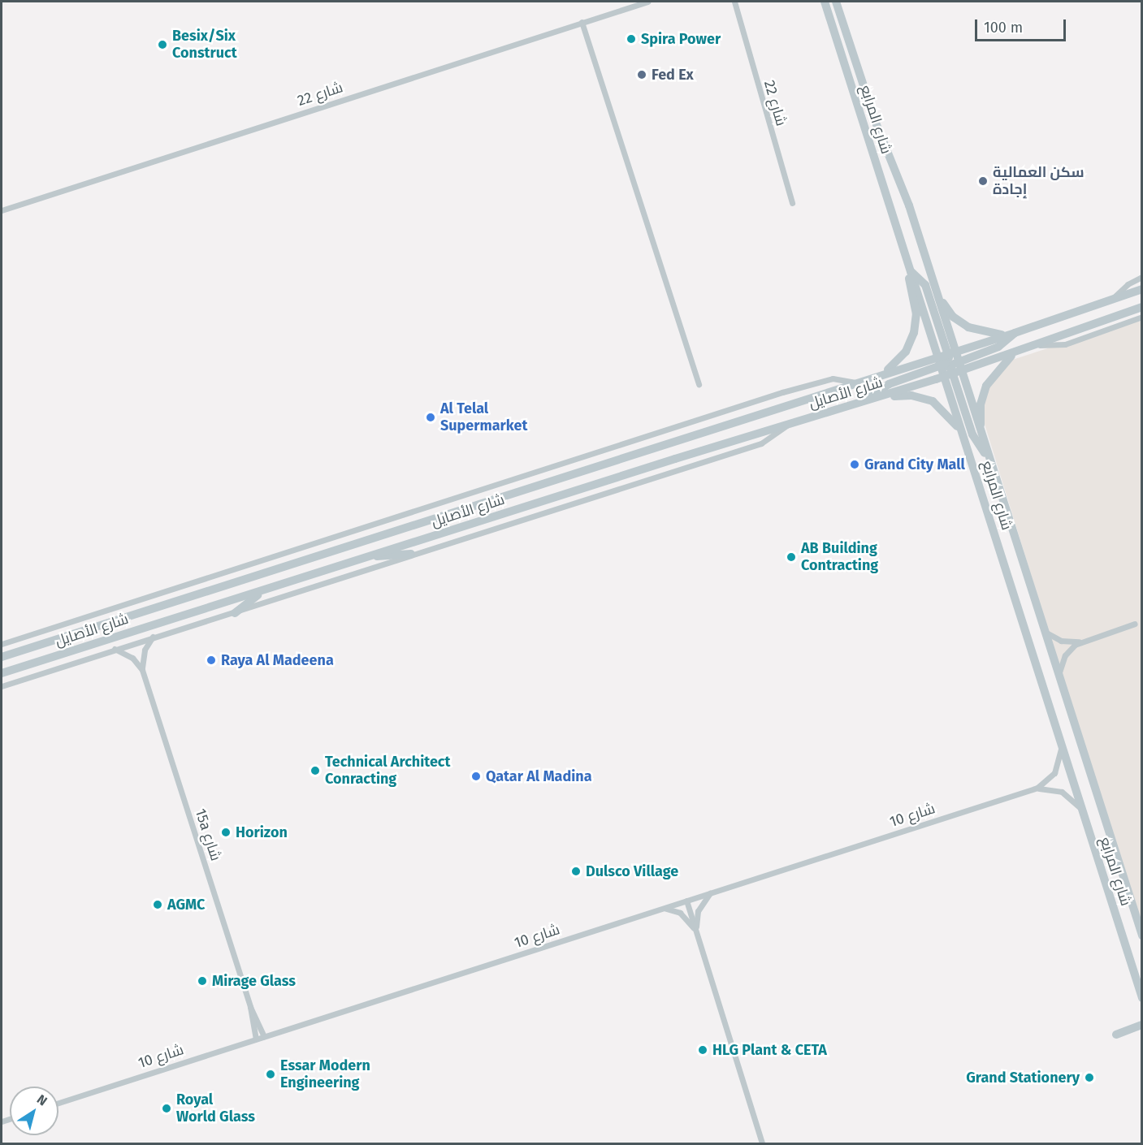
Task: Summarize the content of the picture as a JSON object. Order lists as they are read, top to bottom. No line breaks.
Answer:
{"streets":{"main road":["شارع المرابع","شارع الأصايل"],"street":["شارع 22","شارع 10","15a شارع"]},"crossings":[["شارع المرابع","شارع الأصايل"],["شارع المرابع","شارع 10"],["شارع 10","15a شارع"]],"places":["Spira Power","Besix/Six Construct","Fed Ex","سكن العمالية إجادة","Al Telal Supermarket","Grand City Mall","AB Building Contracting","Raya Al Madeena","Technical Architect Conracting","Qatar Al Madina","Horizon","Dulsco Village","AGMC","Mirage Glass","HLG Plant & CETA","Essar Modern Engineering","Grand Stationery","Royal World Glass"],"scale_bar":"100 m","north":"top right"}
